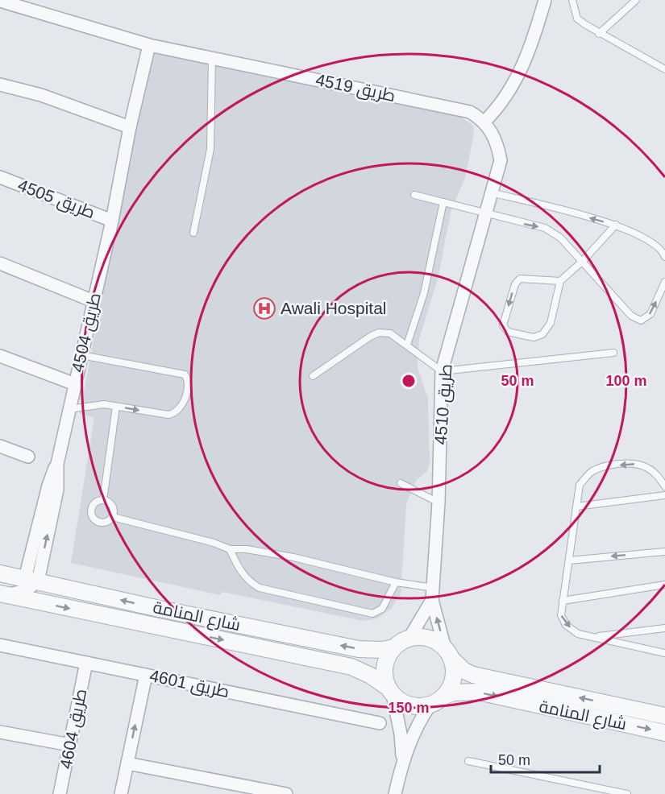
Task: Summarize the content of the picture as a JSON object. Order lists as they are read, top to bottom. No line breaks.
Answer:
{"streets":{"street":["طريق 4519","طريق 4505","طريق 4504","طريق 4510","شارع المنامة","طريق 4601","طريق 4604"]},"crossings":[["طريق 4519","طريق 4504"],["طريق 4519","طريق 4510"],["طريق 4505","طريق 4504"],["طريق 4504","شارع المنامة"],["طريق 4510","شارع المنامة"],["طريق 4601","طريق 4604"]],"places":{"hospital":["Awali Hospital"]},"scale_bar":"50 m","rings":["50 m","100 m","150 m"]}
